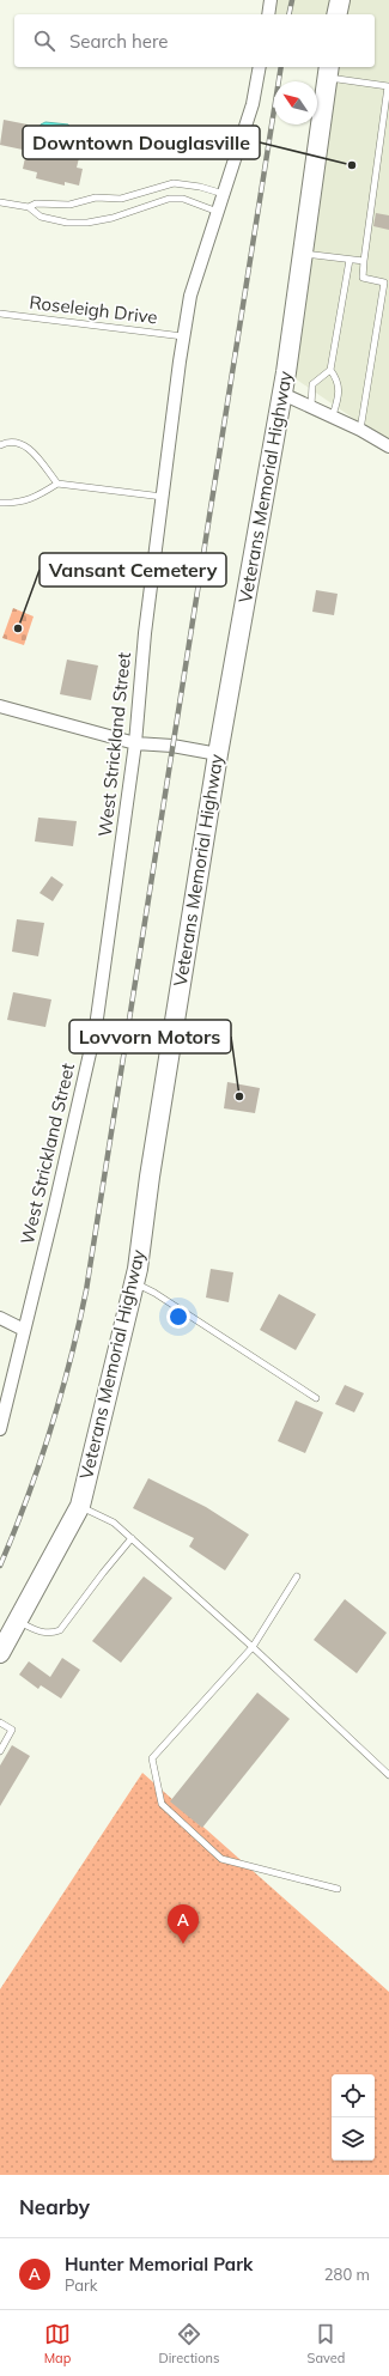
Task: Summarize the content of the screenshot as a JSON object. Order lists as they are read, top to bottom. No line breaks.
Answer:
{"streets":{"main road":["Veterans Memorial Highway"],"street":["West Strickland Street"],"lane":["Roseleigh Drive"]},"crossings":[["Roseleigh Drive","West Strickland Street"]],"places":["Downtown Douglasville","Vansant Cemetery","Lovvorn Motors"],"north":"top left","page":{"search":"Search here","pins":"A","heading":"Nearby","list":[{"mark":"A","name":"Hunter Memorial Park","note":"Park","value":"280 m"}],"nav":["Map","Directions","Saved"]}}
